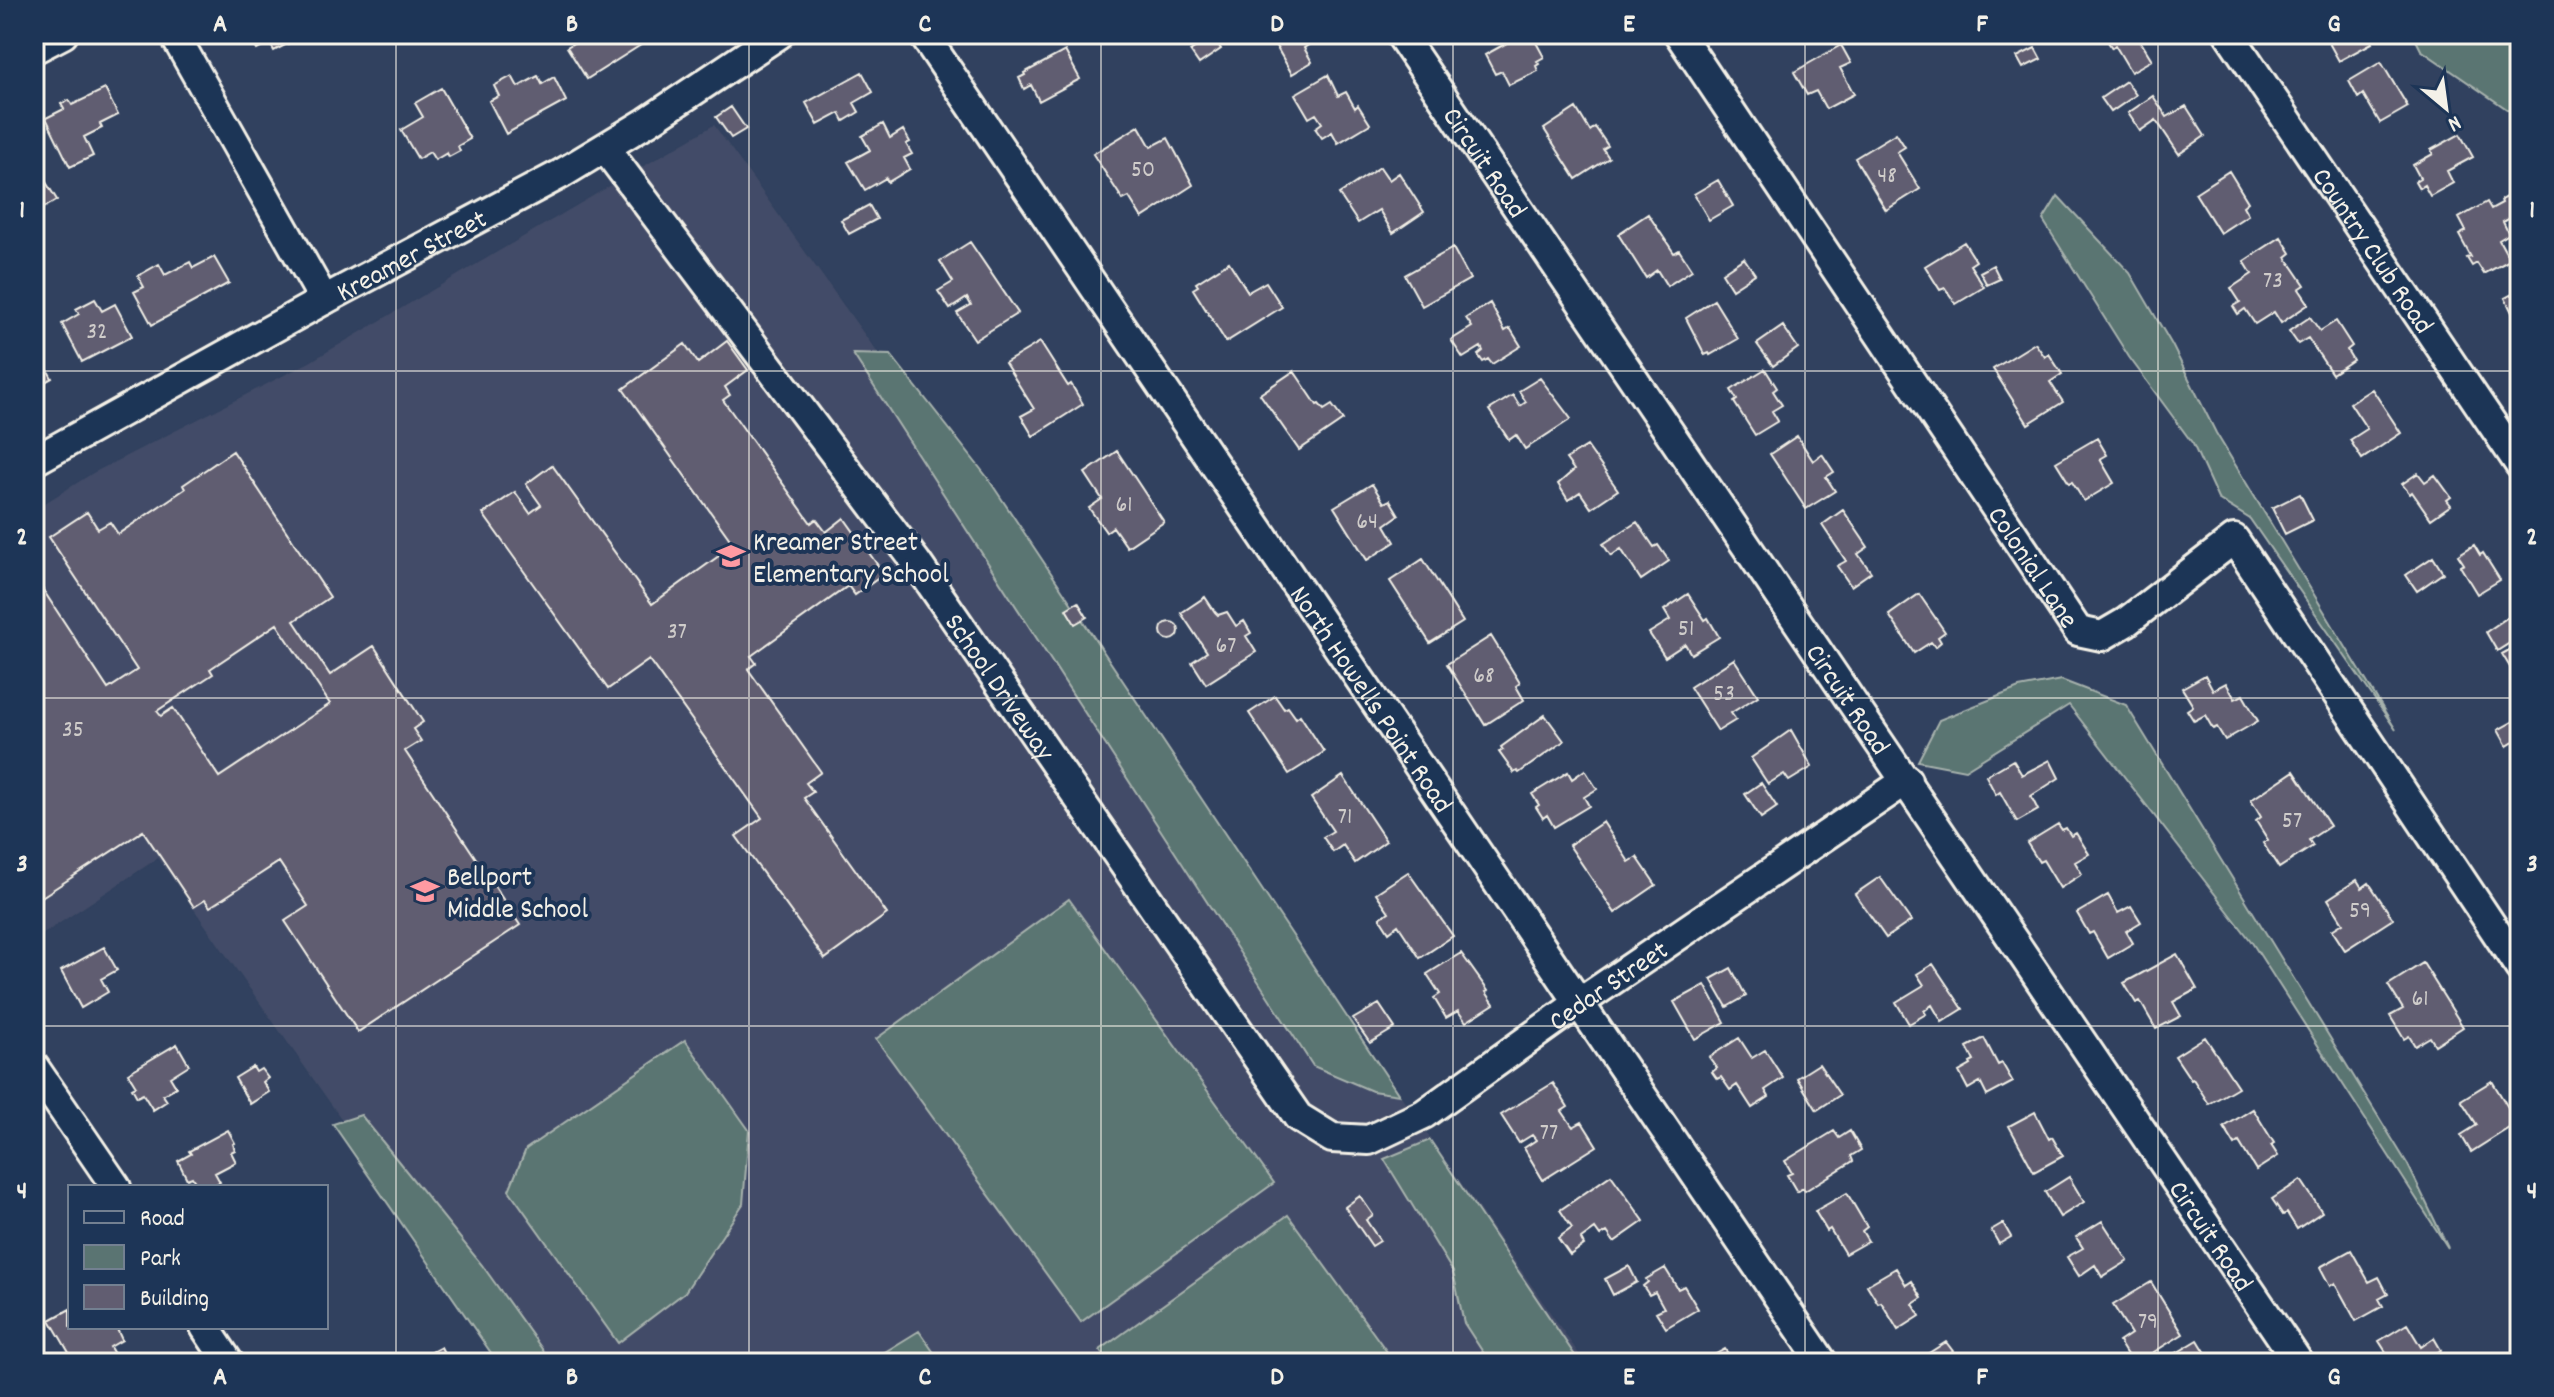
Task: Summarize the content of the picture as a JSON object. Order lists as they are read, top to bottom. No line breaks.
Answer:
{"streets":{"street":["Circuit Road","Country Club Road","Kreamer Street","Colonial Lane","School Driveway","North Howells Point Road","Cedar Street"]},"crossings":[["Circuit Road","Cedar Street"],["Kreamer Street","School Driveway"],["School Driveway","Cedar Street"],["North Howells Point Road","Cedar Street"]],"places":{"school or university":["Kreamer Street Elementary School","Bellport Middle School"]},"house_numbers":["50","48","73","32","61","64","51","37","67","68","53","35","71","57","59","61","77","79"],"legend":["Road","Park","Building"],"north":"bottom right","grid":{"columns":["A","B","C","D","E","F","G"],"rows":["1","2","3","4"]}}
